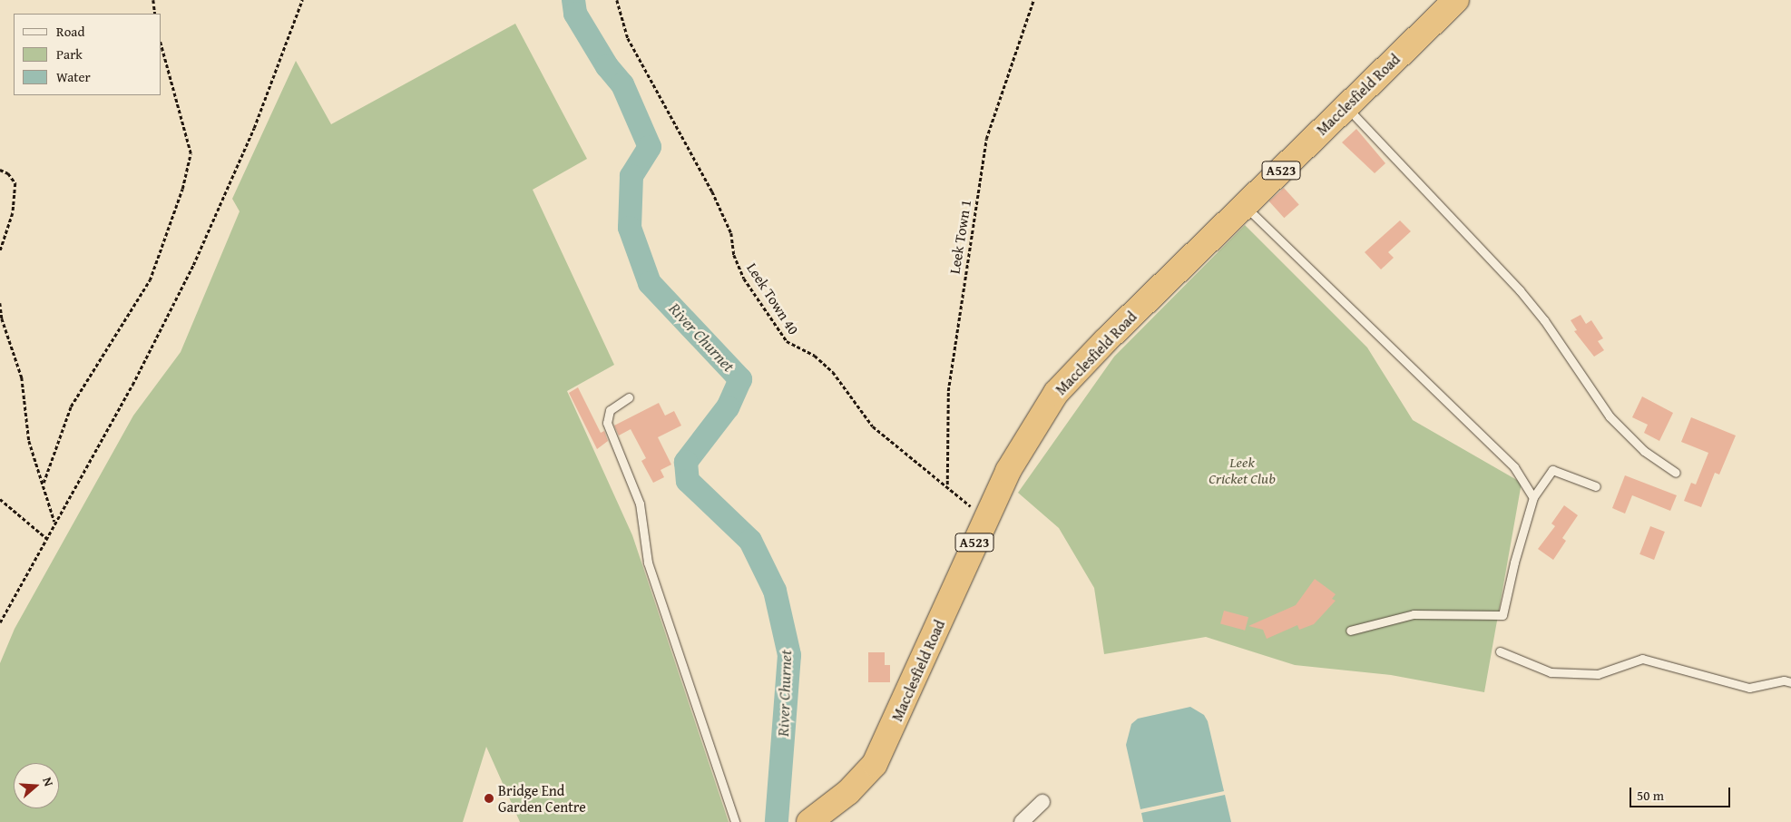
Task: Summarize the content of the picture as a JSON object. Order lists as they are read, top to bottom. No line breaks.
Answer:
{"streets":{"highway":["Macclesfield Road","A523"],"path":["Leek Town 1","Leek Town 40"]},"crossings":[["Macclesfield Road","Leek Town 40"],["Leek Town 1","Leek Town 40"]],"water":["River Churnet"],"parks":["Leek Cricket Club"],"places":["Bridge End Garden Centre"],"legend":["Road","Park","Water"],"scale_bar":"50 m","north":"right"}
